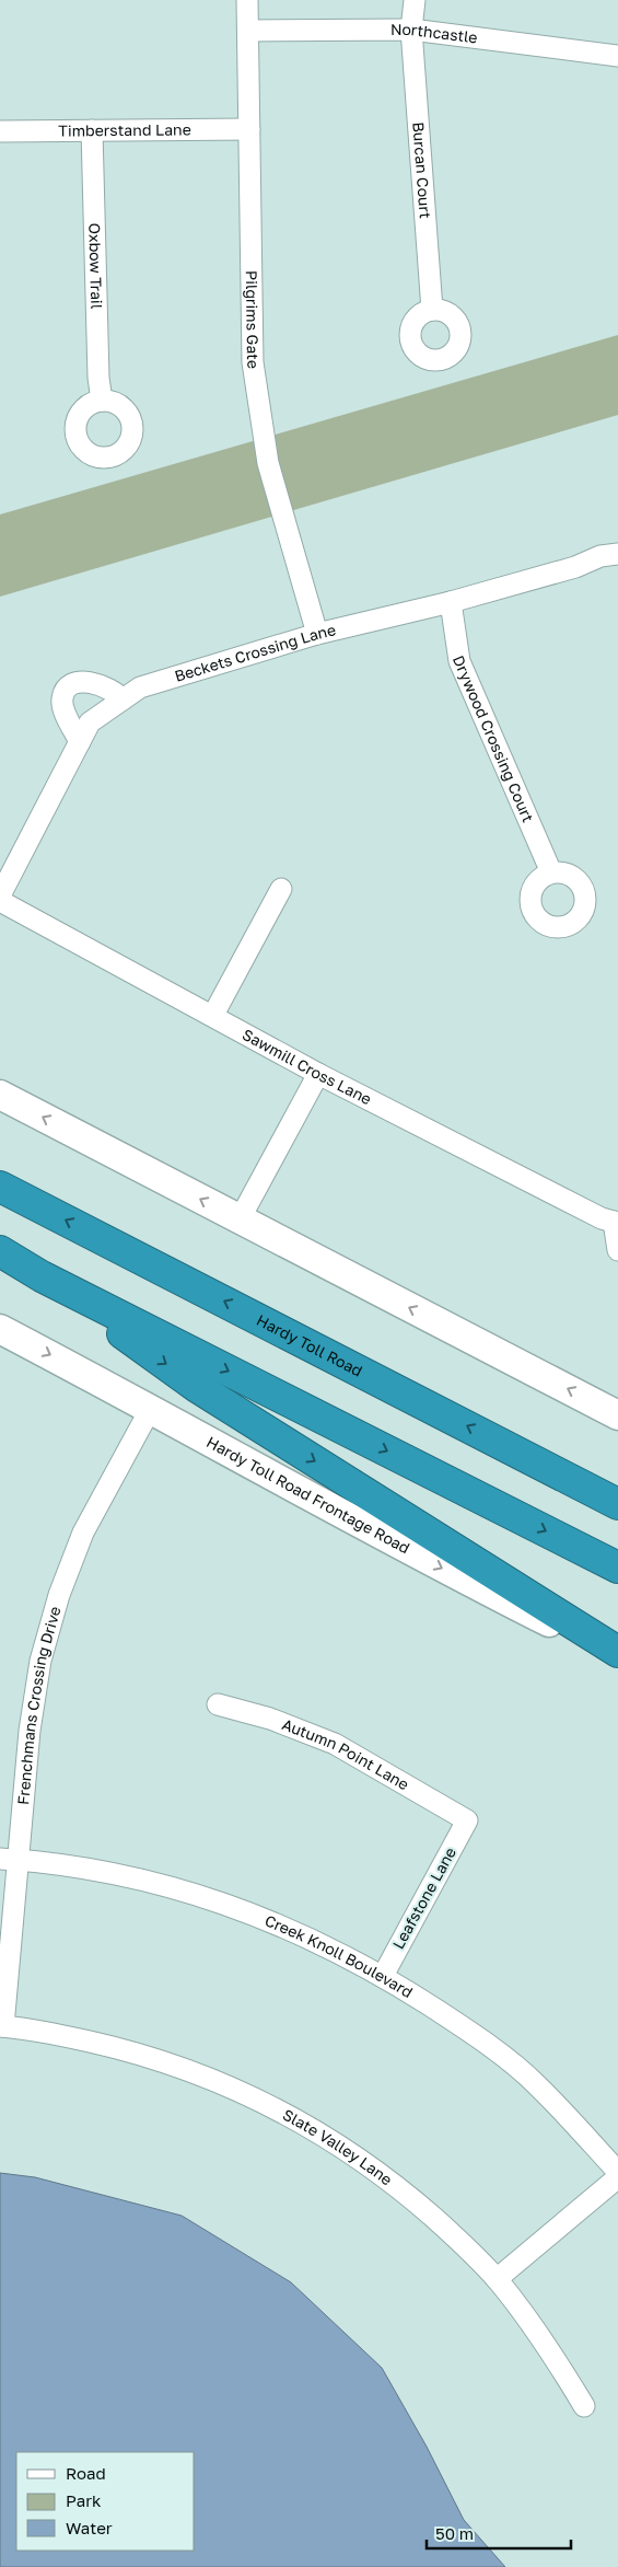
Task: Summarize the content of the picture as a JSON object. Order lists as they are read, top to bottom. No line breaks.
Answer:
{"streets":{"highway":["Hardy Toll Road"],"street":["Northcastle","Timberstand Lane","Burcan Court","Oxbow Trail","Pilgrims Gate","Beckets Crossing Lane","Drywood Crossing Court","Sawmill Cross Lane","Hardy Toll Road Frontage Road","Frenchmans Crossing Drive","Autumn Point Lane","Leafstone Lane","Creek Knoll Boulevard","Slate Valley Lane"]},"crossings":[["Northcastle","Burcan Court"],["Northcastle","Pilgrims Gate"],["Timberstand Lane","Oxbow Trail"],["Timberstand Lane","Pilgrims Gate"],["Pilgrims Gate","Beckets Crossing Lane"],["Beckets Crossing Lane","Drywood Crossing Court"],["Hardy Toll Road Frontage Road","Frenchmans Crossing Drive"],["Frenchmans Crossing Drive","Creek Knoll Boulevard"],["Frenchmans Crossing Drive","Slate Valley Lane"],["Autumn Point Lane","Leafstone Lane"],["Leafstone Lane","Creek Knoll Boulevard"]],"legend":["Road","Park","Water"],"scale_bar":"50 m"}
